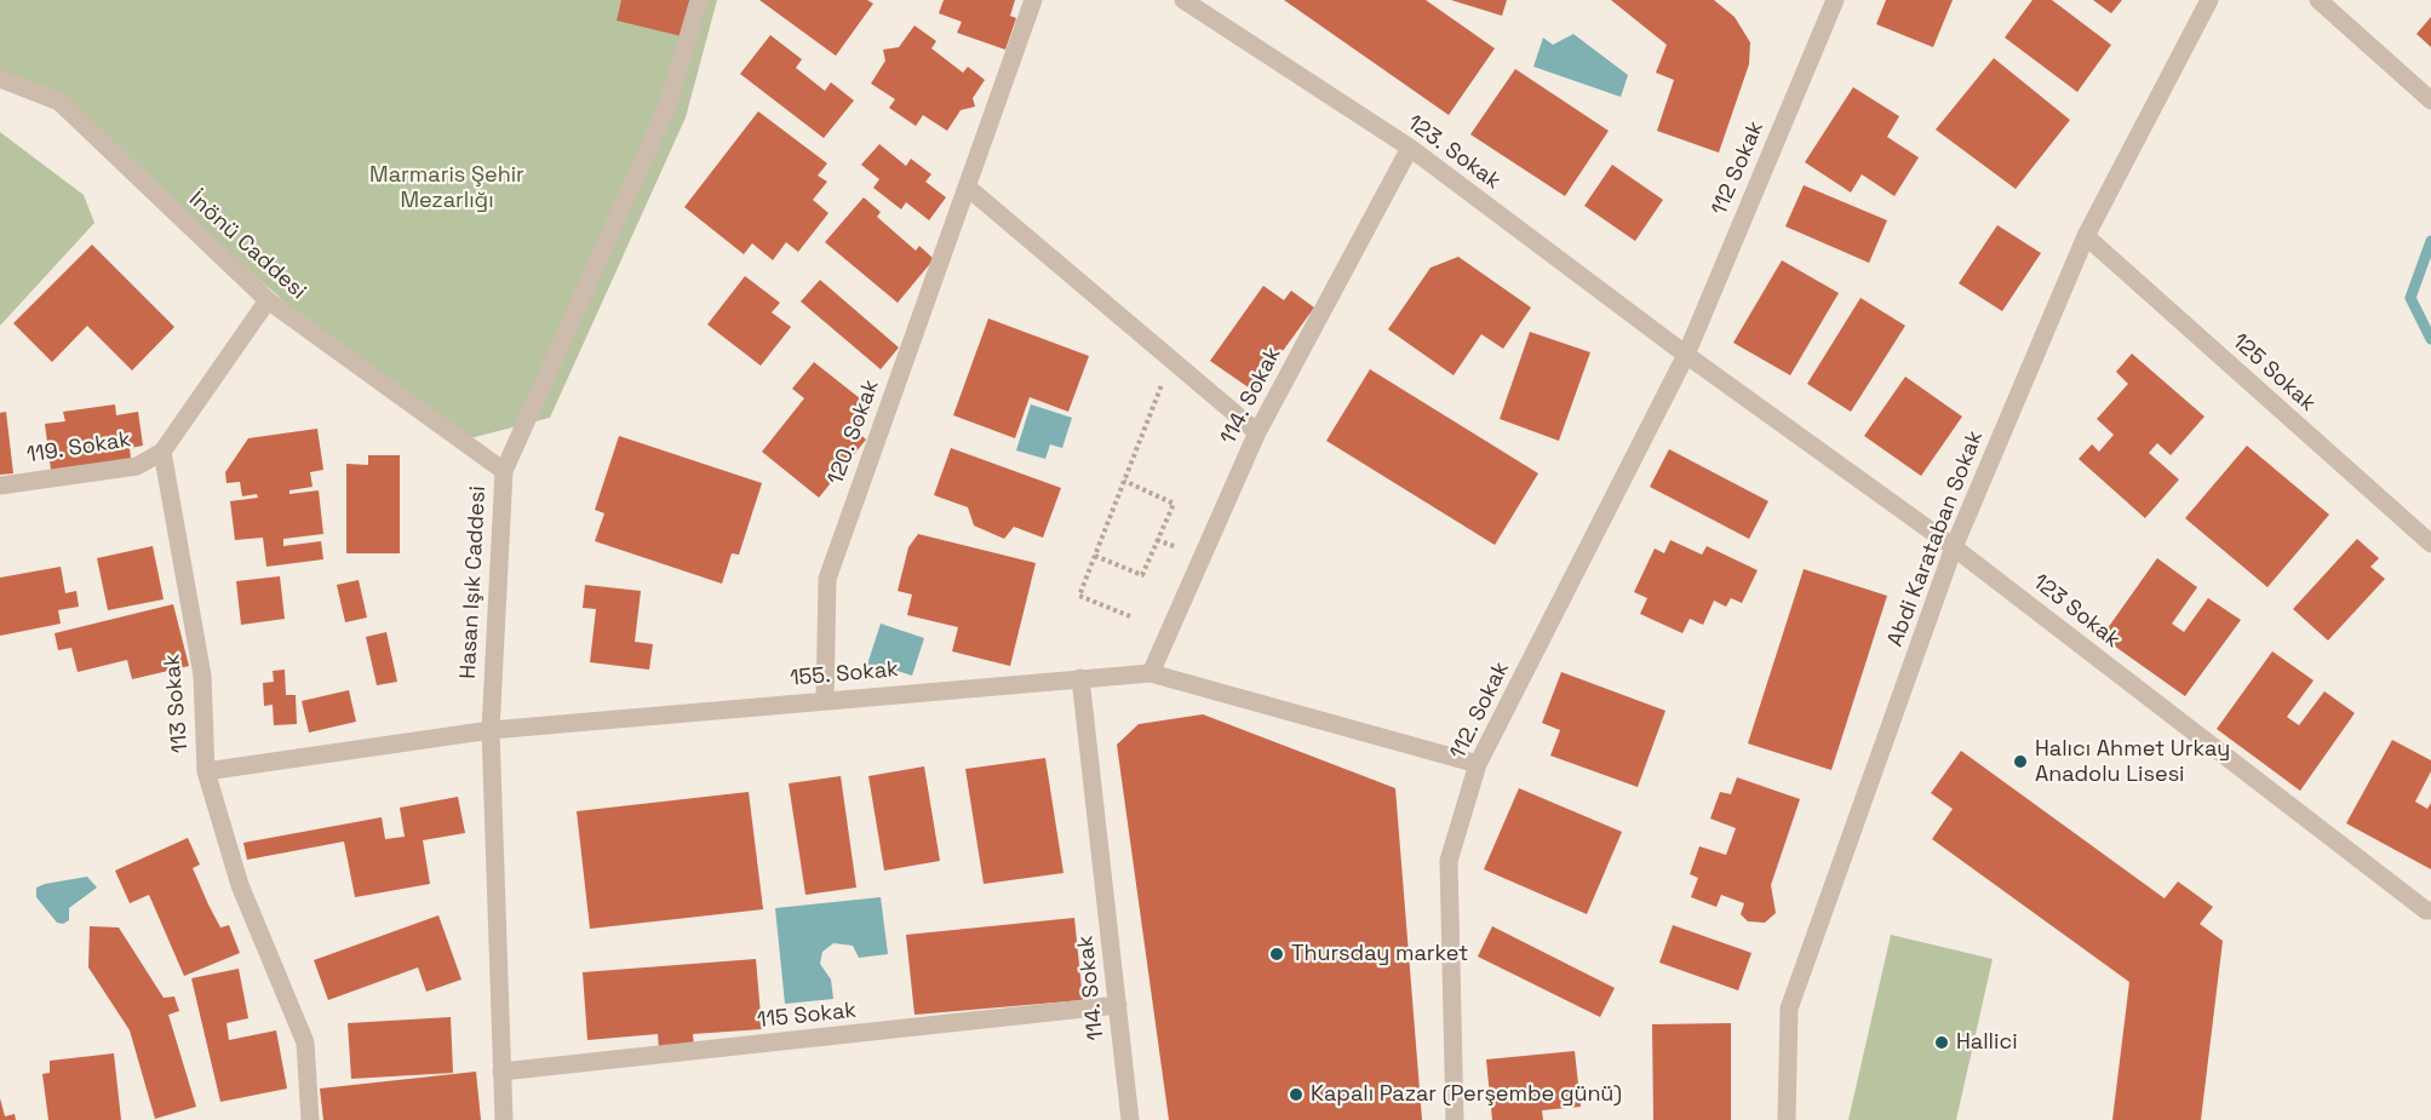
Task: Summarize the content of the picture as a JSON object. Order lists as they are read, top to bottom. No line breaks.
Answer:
{"streets":{"street":["123. Sokak","112 Sokak","İnönü Caddesi","125 Sokak","114. Sokak","120. Sokak","119. Sokak","Abdi Karataban Sokak","Hasan Işık Caddesi","123 Sokak","155. Sokak","113 Sokak","112. Sokak","115 Sokak"]},"crossings":[["123. Sokak","112 Sokak"],["123. Sokak","114. Sokak"],["123. Sokak","123 Sokak"],["123. Sokak","112. Sokak"],["112 Sokak","123 Sokak"],["112 Sokak","112. Sokak"],["İnönü Caddesi","Hasan Işık Caddesi"],["125 Sokak","Abdi Karataban Sokak"],["114. Sokak","155. Sokak"],["114. Sokak","115 Sokak"],["120. Sokak","155. Sokak"],["119. Sokak","113 Sokak"],["Abdi Karataban Sokak","123 Sokak"],["Hasan Işık Caddesi","155. Sokak"],["Hasan Işık Caddesi","115 Sokak"],["123 Sokak","112. Sokak"],["155. Sokak","113 Sokak"],["155. Sokak","112. Sokak"]],"parks":["Marmaris Şehir Mezarlığı"],"places":["Halıcı Ahmet Urkay Anadolu Lisesi","Thursday market","Hallici","Kapalı Pazar (Perşembe günü)"]}
